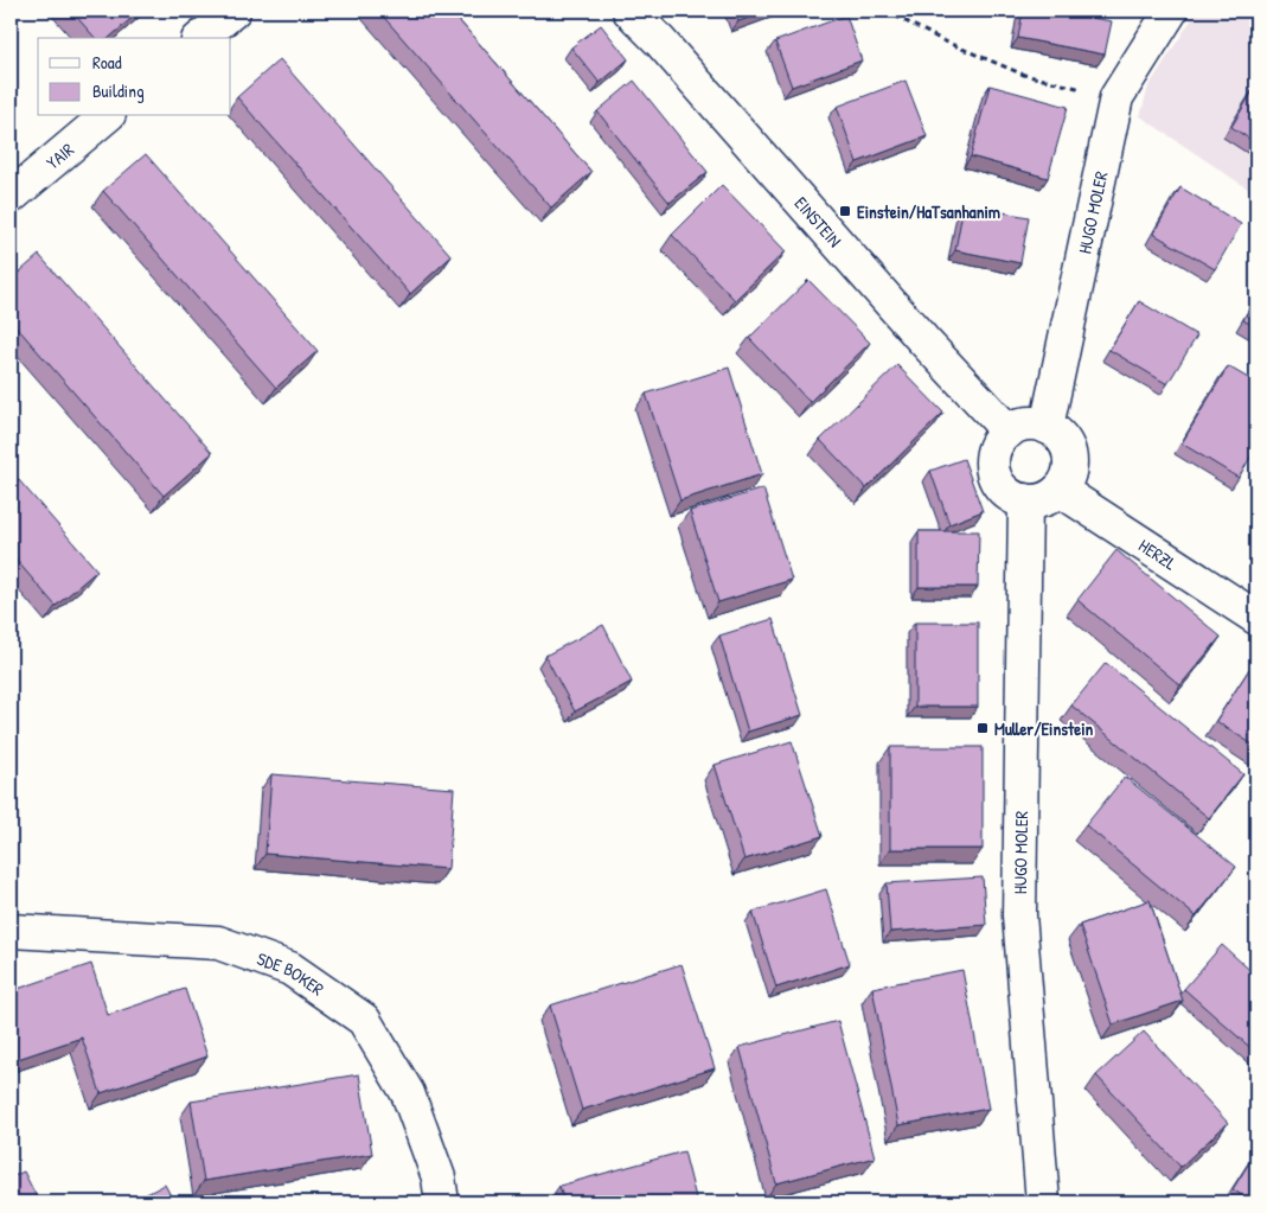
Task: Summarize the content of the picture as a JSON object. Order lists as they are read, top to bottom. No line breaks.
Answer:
{"streets":{"street":["YAIR","HUGO MOLER","EINSTEIN","HERZL","SDE BOKER"]},"crossings":[["HUGO MOLER","EINSTEIN"],["HUGO MOLER","HERZL"],["EINSTEIN","HERZL"]],"places":{"transit":["Einstein/HaTsanhanim","Muller/Einstein"]},"legend":["Road","Building"]}
